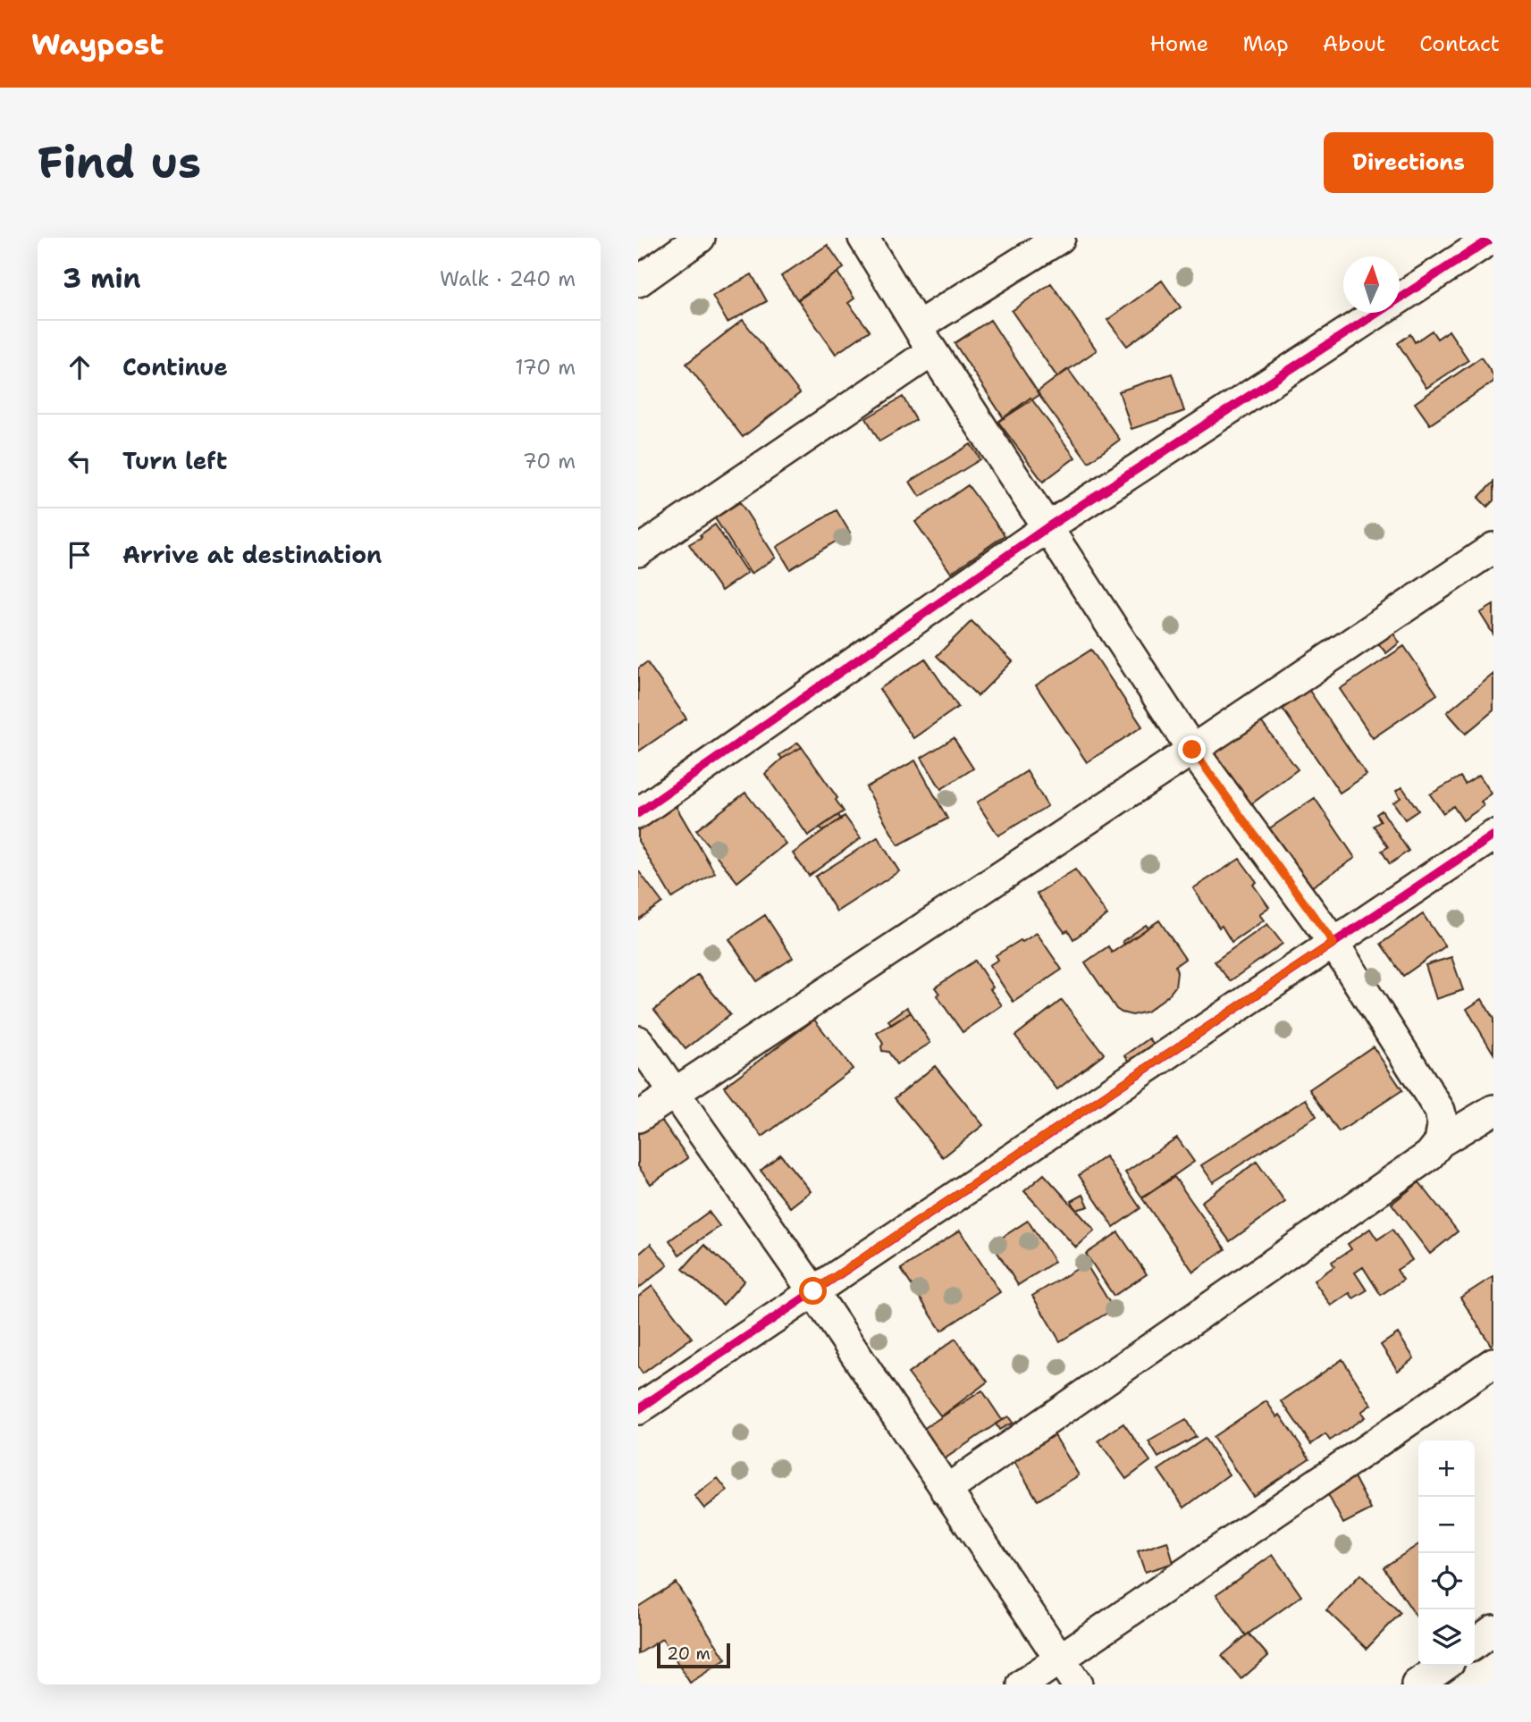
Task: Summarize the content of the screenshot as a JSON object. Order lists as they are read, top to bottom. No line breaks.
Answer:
{"scale_bar":"20 m","north":"top","page":{"header":"Waypost","nav":["Home","Map","About","Contact"],"buttons":"Directions","title":"Find us","heading":["3 min","Walk · 240 m"],"list":[["Continue","170 m"],["Turn left","70 m"],"Arrive at destination"],"map_buttons":["+","−"],"scale":"20 m"}}
